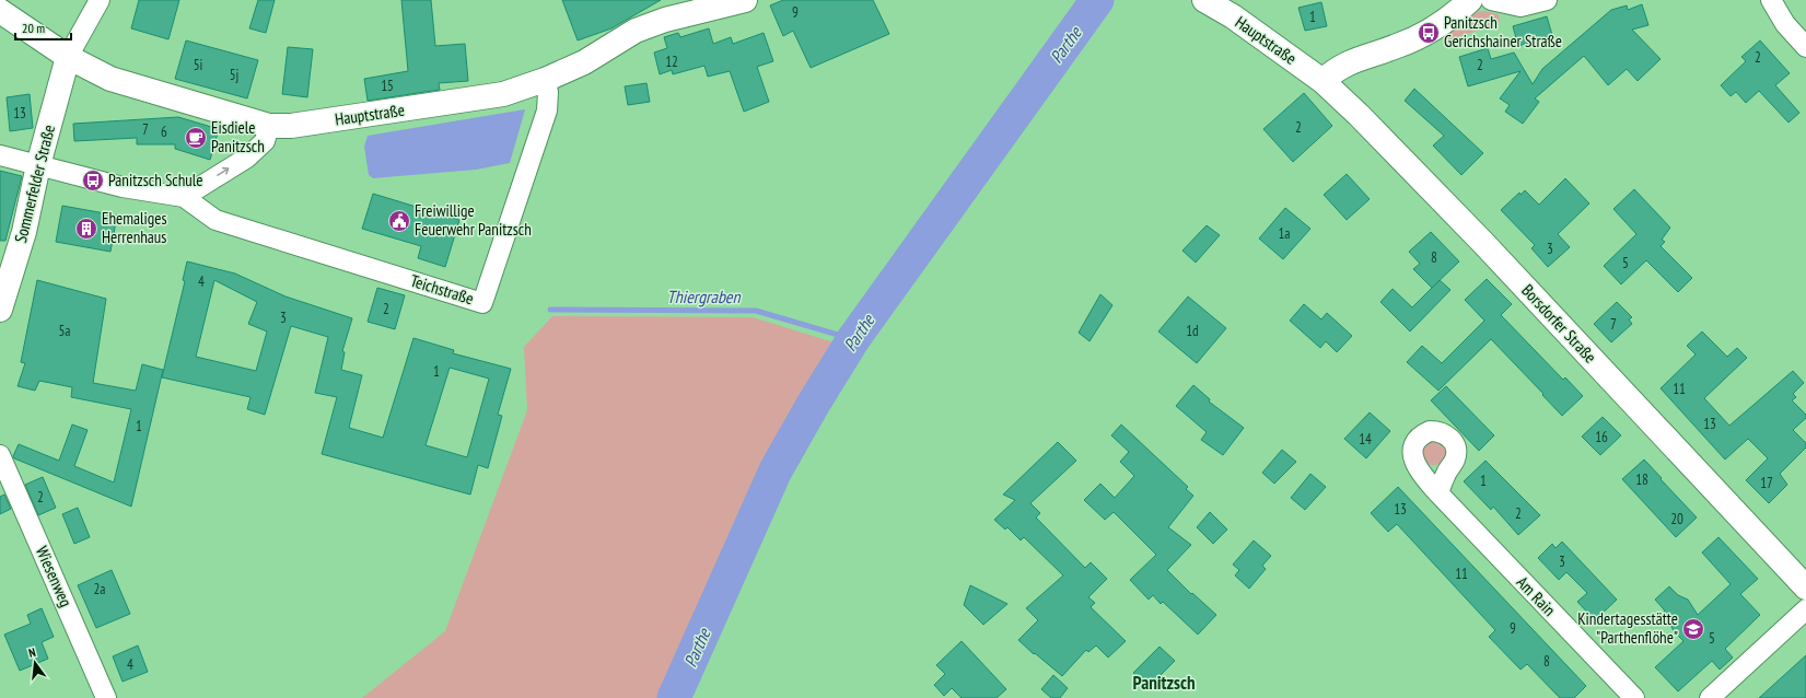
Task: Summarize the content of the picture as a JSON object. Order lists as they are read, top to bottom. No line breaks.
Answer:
{"streets":{"street":["Hauptstraße","Sommerfelder Straße","Teichstraße","Borsdorfer Straße","Wiesenweg","Am Rain"]},"crossings":[["Hauptstraße","Sommerfelder Straße"],["Hauptstraße","Teichstraße"],["Hauptstraße","Borsdorfer Straße"],["Sommerfelder Straße","Teichstraße"]],"districts":["Panitzsch"],"water":["Parthe","Thiergraben"],"places":{"bus stop":["Panitzsch Gerichshainer Straße","Panitzsch Schule"],"cafe":["Eisdiele Panitzsch"],"public building":["Freiwillige Feuerwehr Panitzsch"],"building":["Ehemaliges Herrenhaus"],"school or university":["Kindertagesstätte \"Parthenflöhe\""]},"house_numbers":["9","1","2","12","5i","2","5j","15","13","2","7","6","1a","3","8","5","4","2","3","7","5a","1d","1","11","13","1","16","14","18","1","17","2","13","2","20","3","11","2a","9","5","8","4"],"scale_bar":"20 m","north":"top"}
